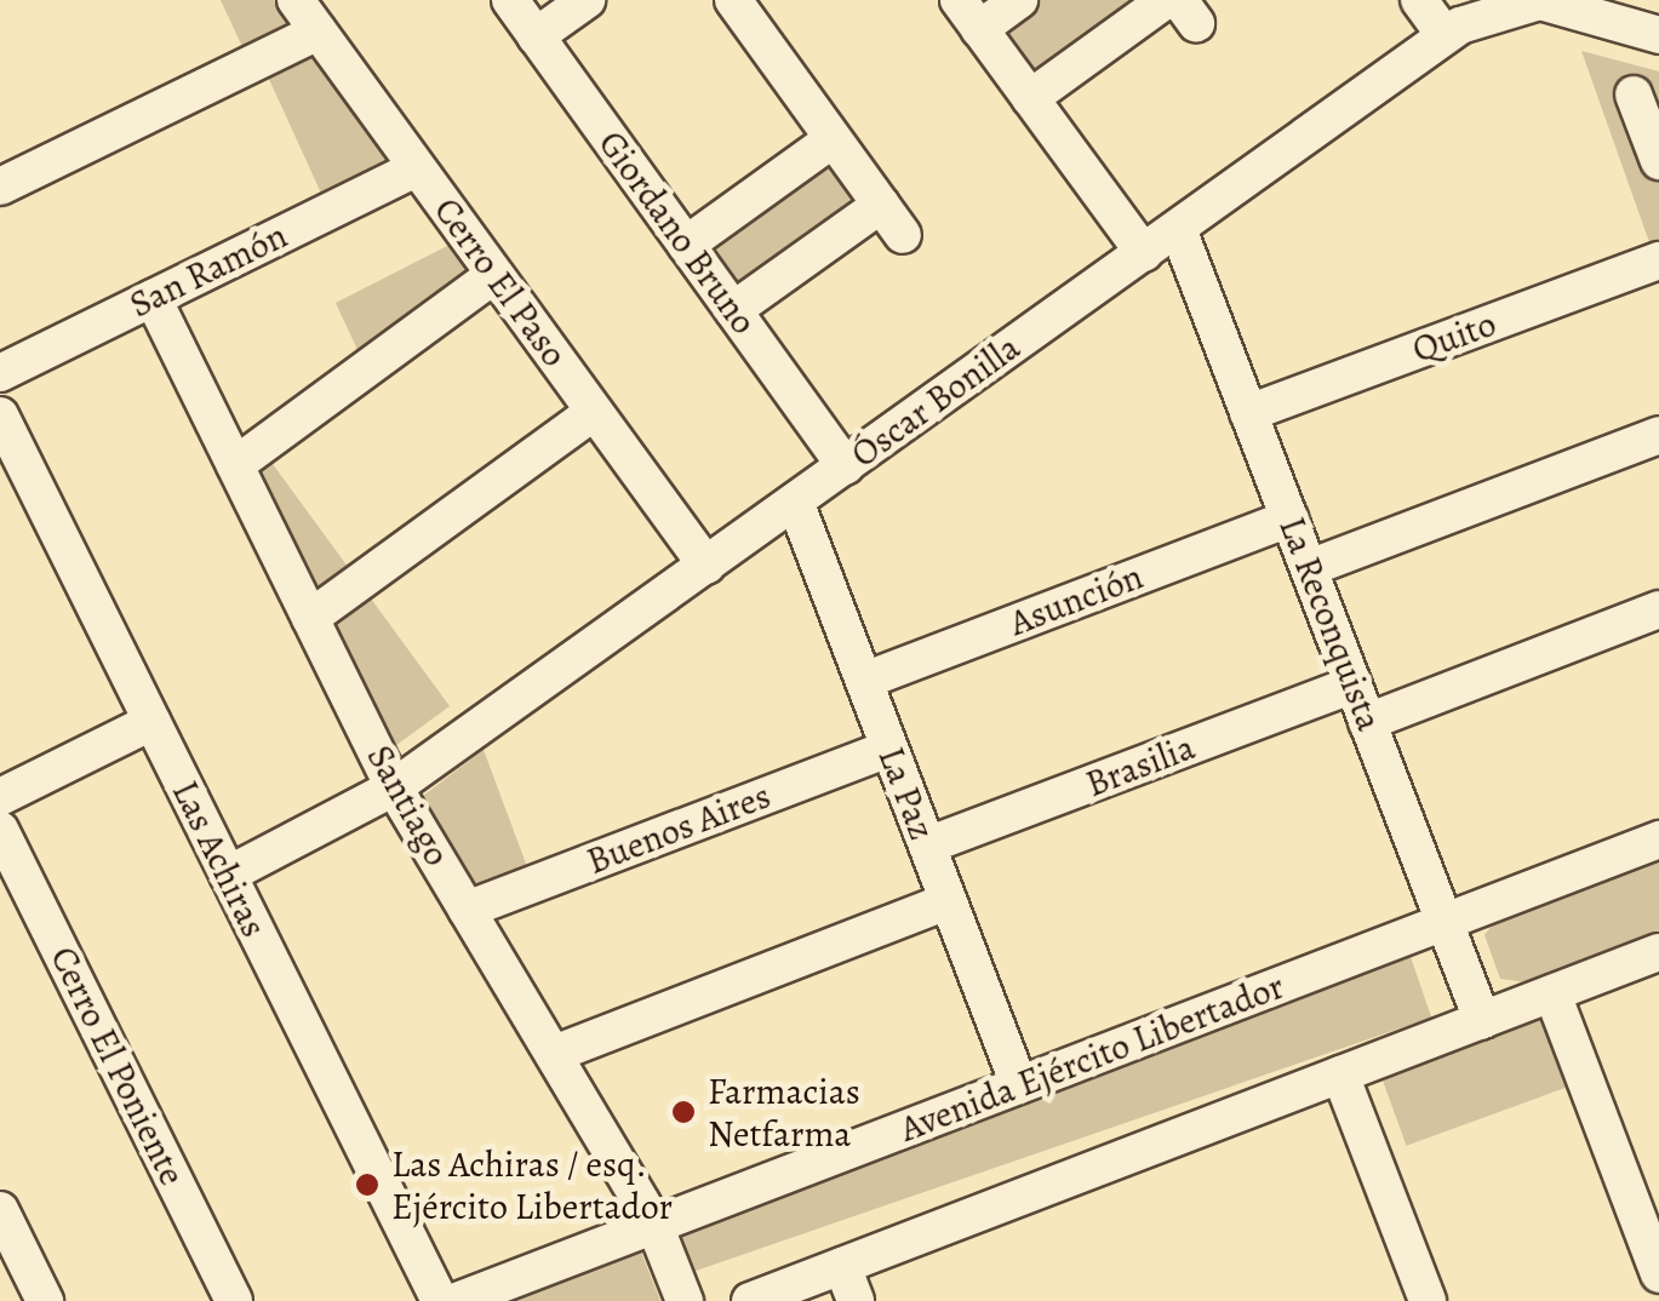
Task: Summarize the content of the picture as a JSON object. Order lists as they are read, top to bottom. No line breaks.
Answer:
{"streets":{"street":["Giordano Bruno","San Ramón","Cerro El Paso","Quito","Óscar Bonilla","Asunción","La Reconquista","Brasilia","La Paz","Santiago","Buenos Aires","Las Achiras","Avenida Ejército Libertador","Cerro El Poniente"]},"crossings":[["Giordano Bruno","Óscar Bonilla"],["San Ramón","Cerro El Paso"],["San Ramón","Santiago"],["Cerro El Paso","Óscar Bonilla"],["Quito","La Reconquista"],["Óscar Bonilla","La Reconquista"],["Óscar Bonilla","La Paz"],["Óscar Bonilla","Santiago"],["Óscar Bonilla","Las Achiras"],["Asunción","La Reconquista"],["Asunción","La Paz"],["La Reconquista","Brasilia"],["La Reconquista","Avenida Ejército Libertador"],["Brasilia","La Paz"],["La Paz","Buenos Aires"],["La Paz","Avenida Ejército Libertador"],["Santiago","Buenos Aires"],["Santiago","Avenida Ejército Libertador"]],"places":["Farmacias Netfarma","Las Achiras / esq. Ejército Libertador"]}
